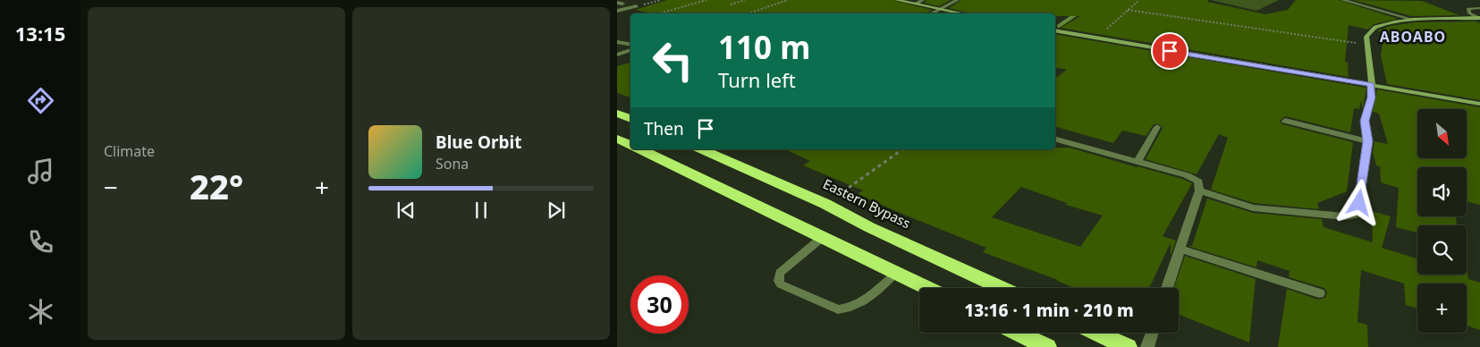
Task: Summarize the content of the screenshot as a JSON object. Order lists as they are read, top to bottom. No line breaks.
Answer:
{"streets":{"highway":["Eastern Bypass"]},"districts":["ABOABO"],"north":"bottom right","page":{"tabs":"13:15","tile":"Climate","turn":["110 m","Turn left"],"then":"Then","map_buttons":"+","song":["Blue Orbit","Sona"],"heat":["−","22°","+"],"limit":"30","trip":"13:16 · 1 min · 210 m"}}
